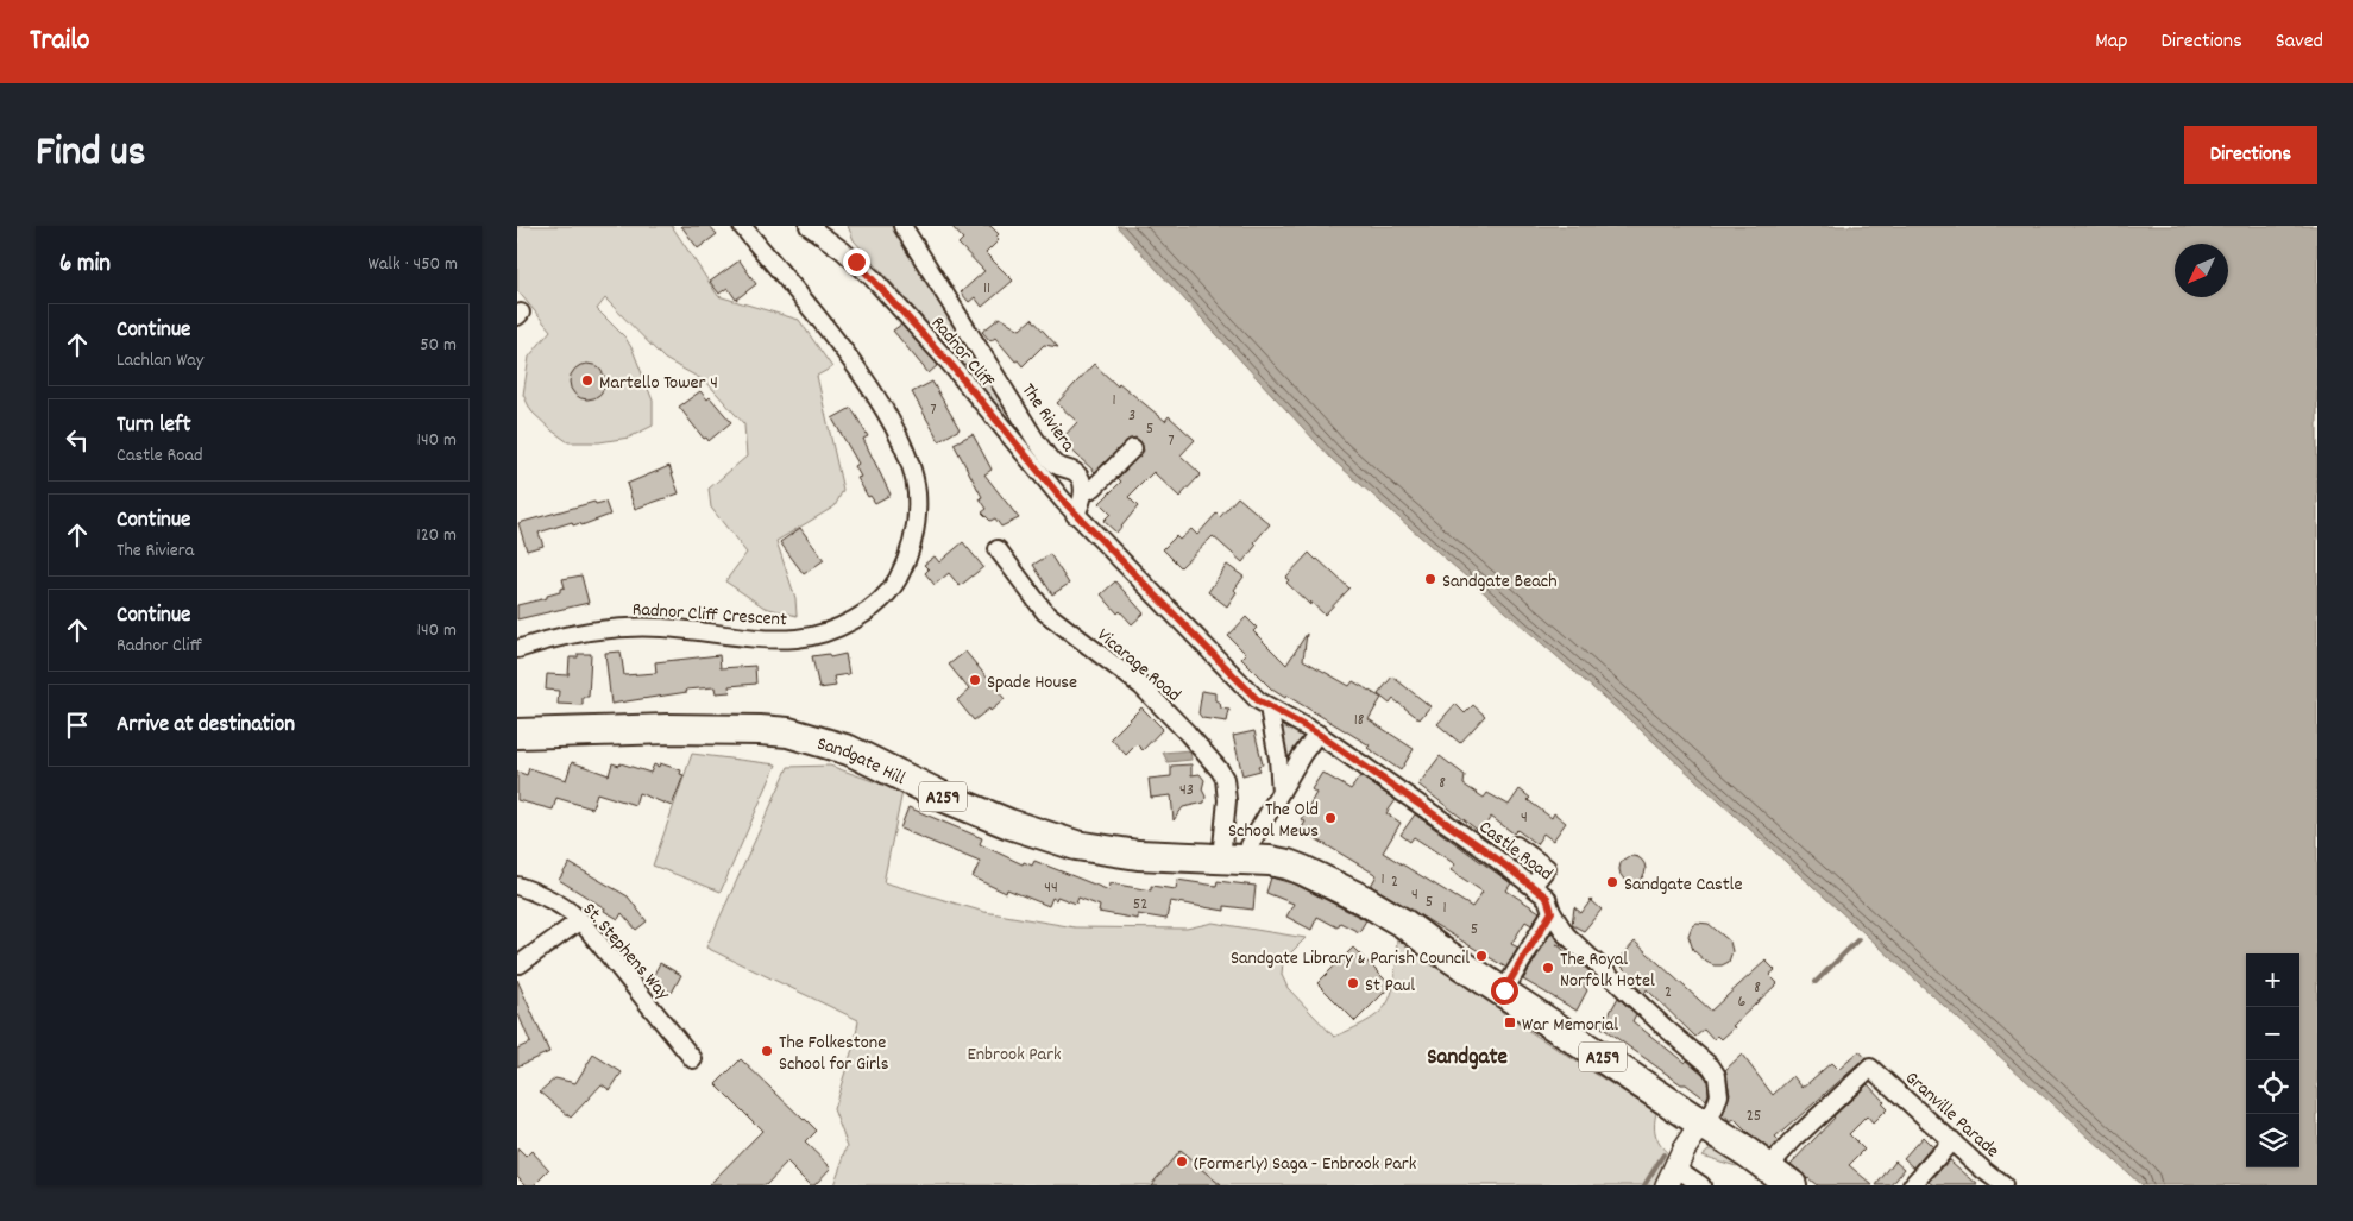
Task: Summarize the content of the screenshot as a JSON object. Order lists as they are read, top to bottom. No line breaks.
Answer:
{"streets":{"highway":["Sandgate Hill","A259"],"street":["Radnor Cliff","The Riviera","Radnor Cliff Crescent","Vicarage Road","Castle Road","St. Stephens Way","Granville Parade"]},"crossings":[["Vicarage Road","Sandgate Hill"],["Sandgate Hill","A259"],["A259","Castle Road"],["A259","Granville Parade"]],"districts":["Sandgate"],"parks":["Enbrook Park"],"places":{"other":["Martello Tower 4","Sandgate Beach","Spade House","The Old School Mews","Sandgate Castle","Sandgate Library & Parish Council","The Royal Norfolk Hotel","St Paul","The Folkestone School for Girls","(Formerly) Saga - Enbrook Park"],"transit":["War Memorial"]},"house_numbers":["11","1","7","3","5","7","18","8","43","4","1","2","44","4","5","52","1","5","8","2","6","25"],"north":"bottom left","page":{"header":"Trailo","nav":["Map","Directions","Saved"],"title":"Find us","buttons":"Directions","heading":["6 min","Walk · 450 m"],"list":[["Continue","Lachlan Way","50 m"],["Turn left","Castle Road","140 m"],["Continue","The Riviera","120 m"],["Continue","Radnor Cliff","140 m"],"Arrive at destination"],"map_buttons":["+","−"]}}
